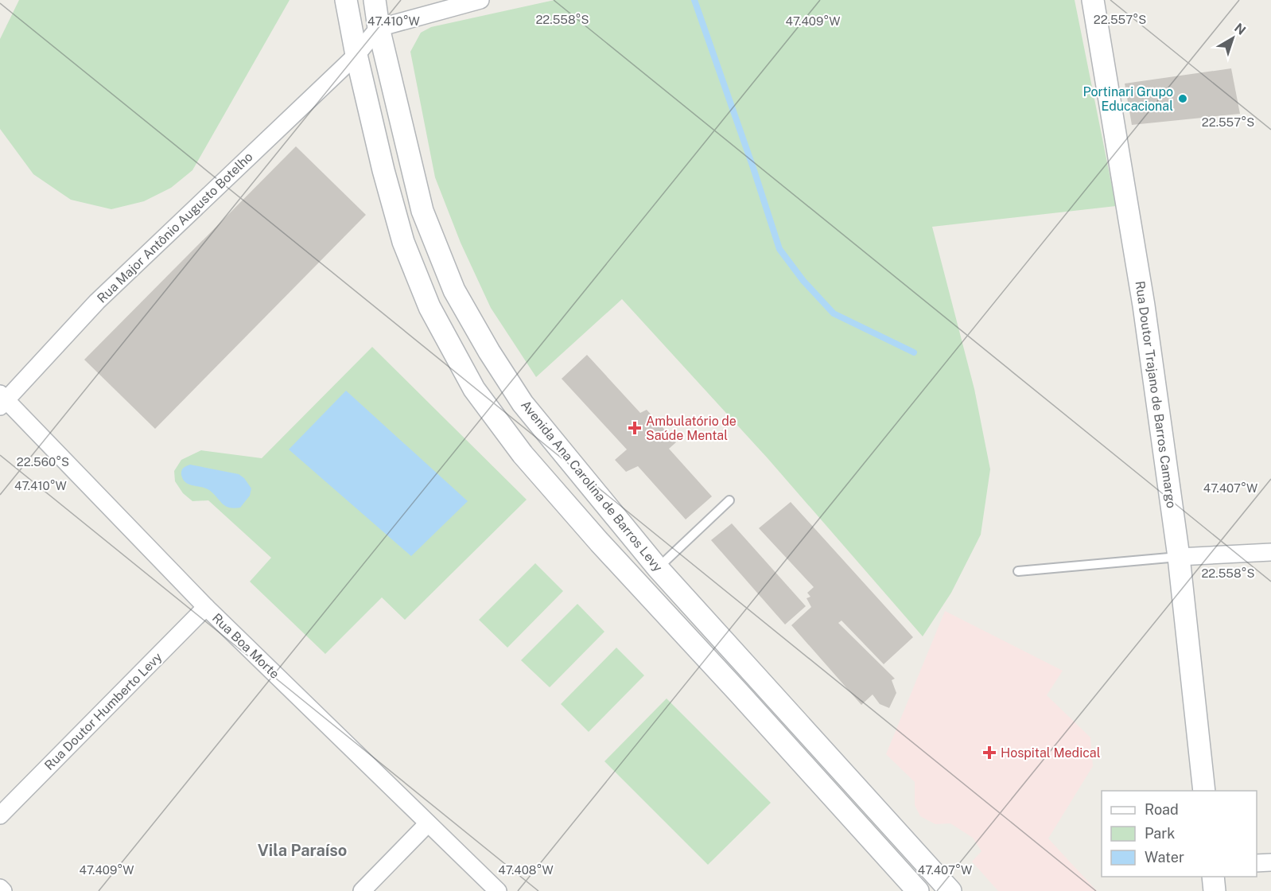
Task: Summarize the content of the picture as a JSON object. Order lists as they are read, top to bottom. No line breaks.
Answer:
{"streets":{"street":["Rua Major Antônio Augusto Botelho","Rua Doutor Trajano de Barros Camargo","Avenida Ana Carolina de Barros Levy","Rua Boa Morte","Rua Doutor Humberto Levy"]},"crossings":[["Rua Major Antônio Augusto Botelho","Avenida Ana Carolina de Barros Levy"],["Rua Major Antônio Augusto Botelho","Rua Boa Morte"],["Rua Boa Morte","Rua Doutor Humberto Levy"]],"districts":["Vila Paraíso"],"places":{"other":["Portinari Grupo Educacional"],"health":["Ambulatório de Saúde Mental","Hospital Medical"]},"legend":["Road","Park","Water"],"north":"top right","coordinates":["22.558°S","22.557°S","47.410°W","47.409°W","22.560°S","47.407°W","47.408°W"]}
